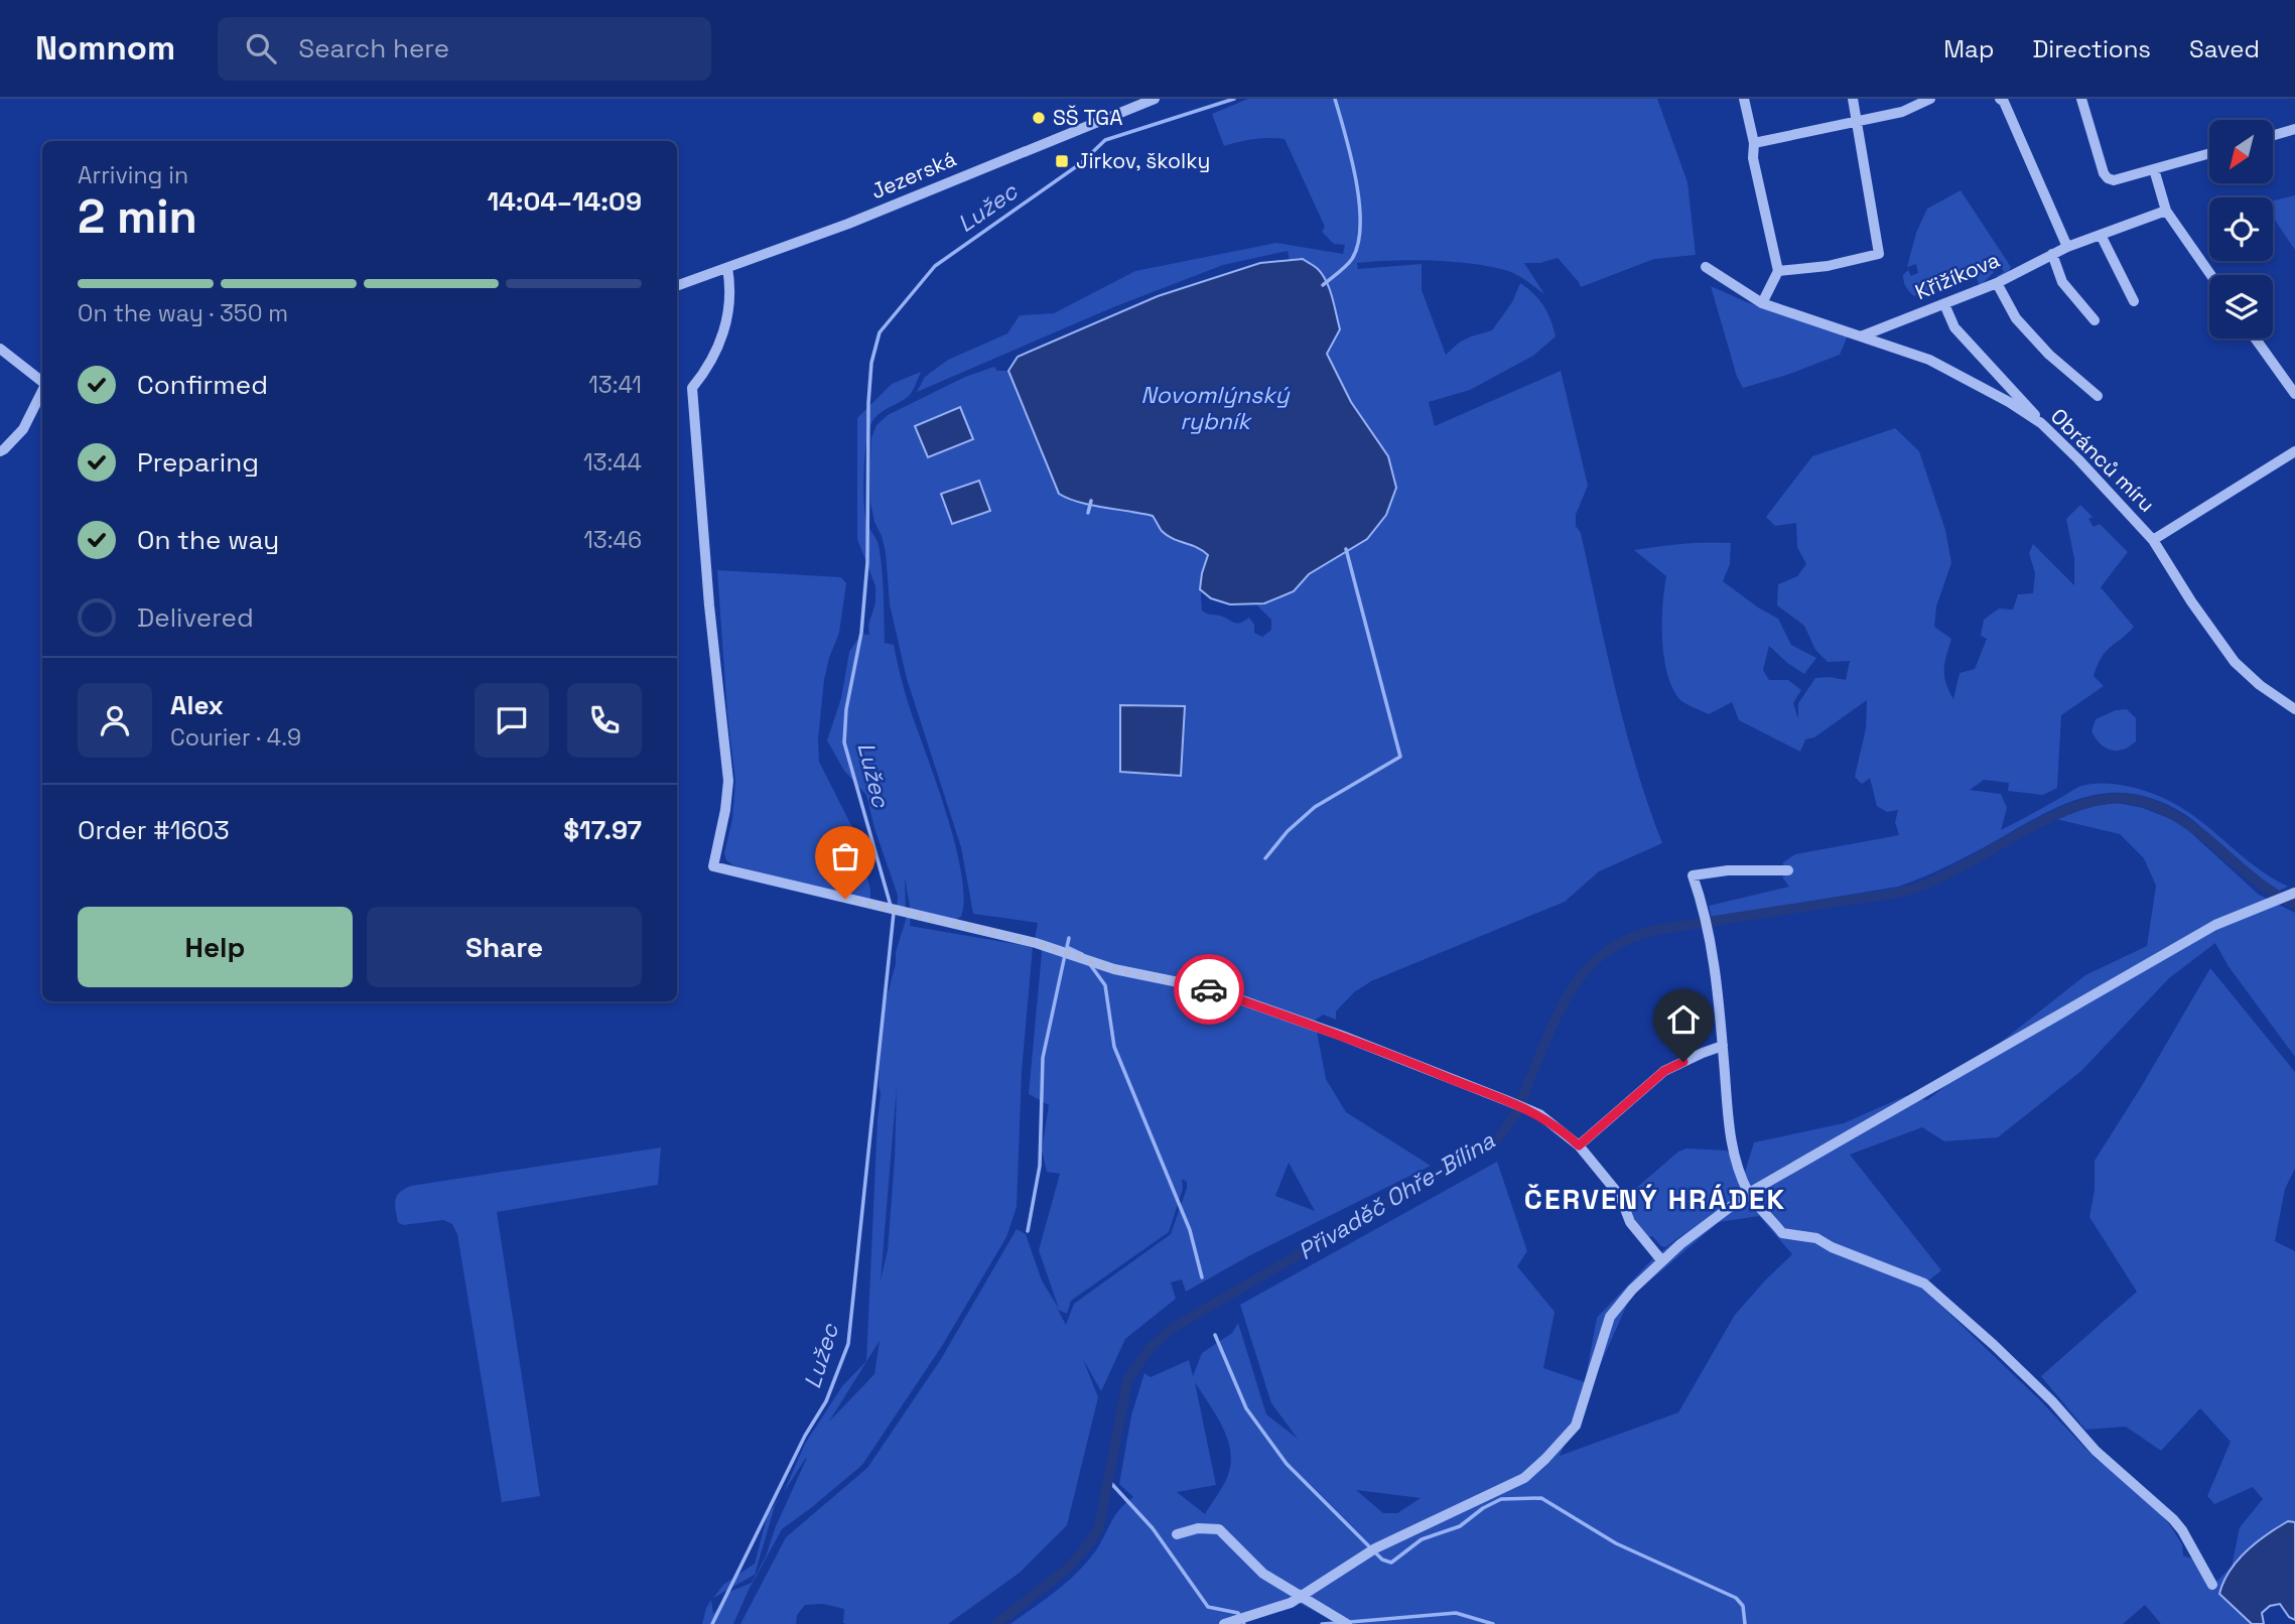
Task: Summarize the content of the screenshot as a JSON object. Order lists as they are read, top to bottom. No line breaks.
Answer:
{"streets":{"street":["Jezerská","Křižíkova","Obránců míru"]},"crossings":[["Křižíkova","Obránců míru"]],"districts":["ČERVENÝ HRÁDEK"],"water":["Lužec","Novomlýnský rybník","Přivaděč Ohře-Bílina"],"places":{"other":["SŠ TGA"],"transit":["Jirkov, školky"]},"north":"bottom left","page":{"header":"Nomnom","search":"Search here","nav":["Map","Directions","Saved"],"heading":["2 min","Arriving in","14:04–14:09"],"panel":["Alex","Courier · 4.9","Order #1603","$17.97"],"bar":"On the way · 350 m","list":[["Confirmed","13:41"],["Preparing","13:44"],["On the way","13:46"],"Delivered"],"buttons":["Help","Share"]}}
